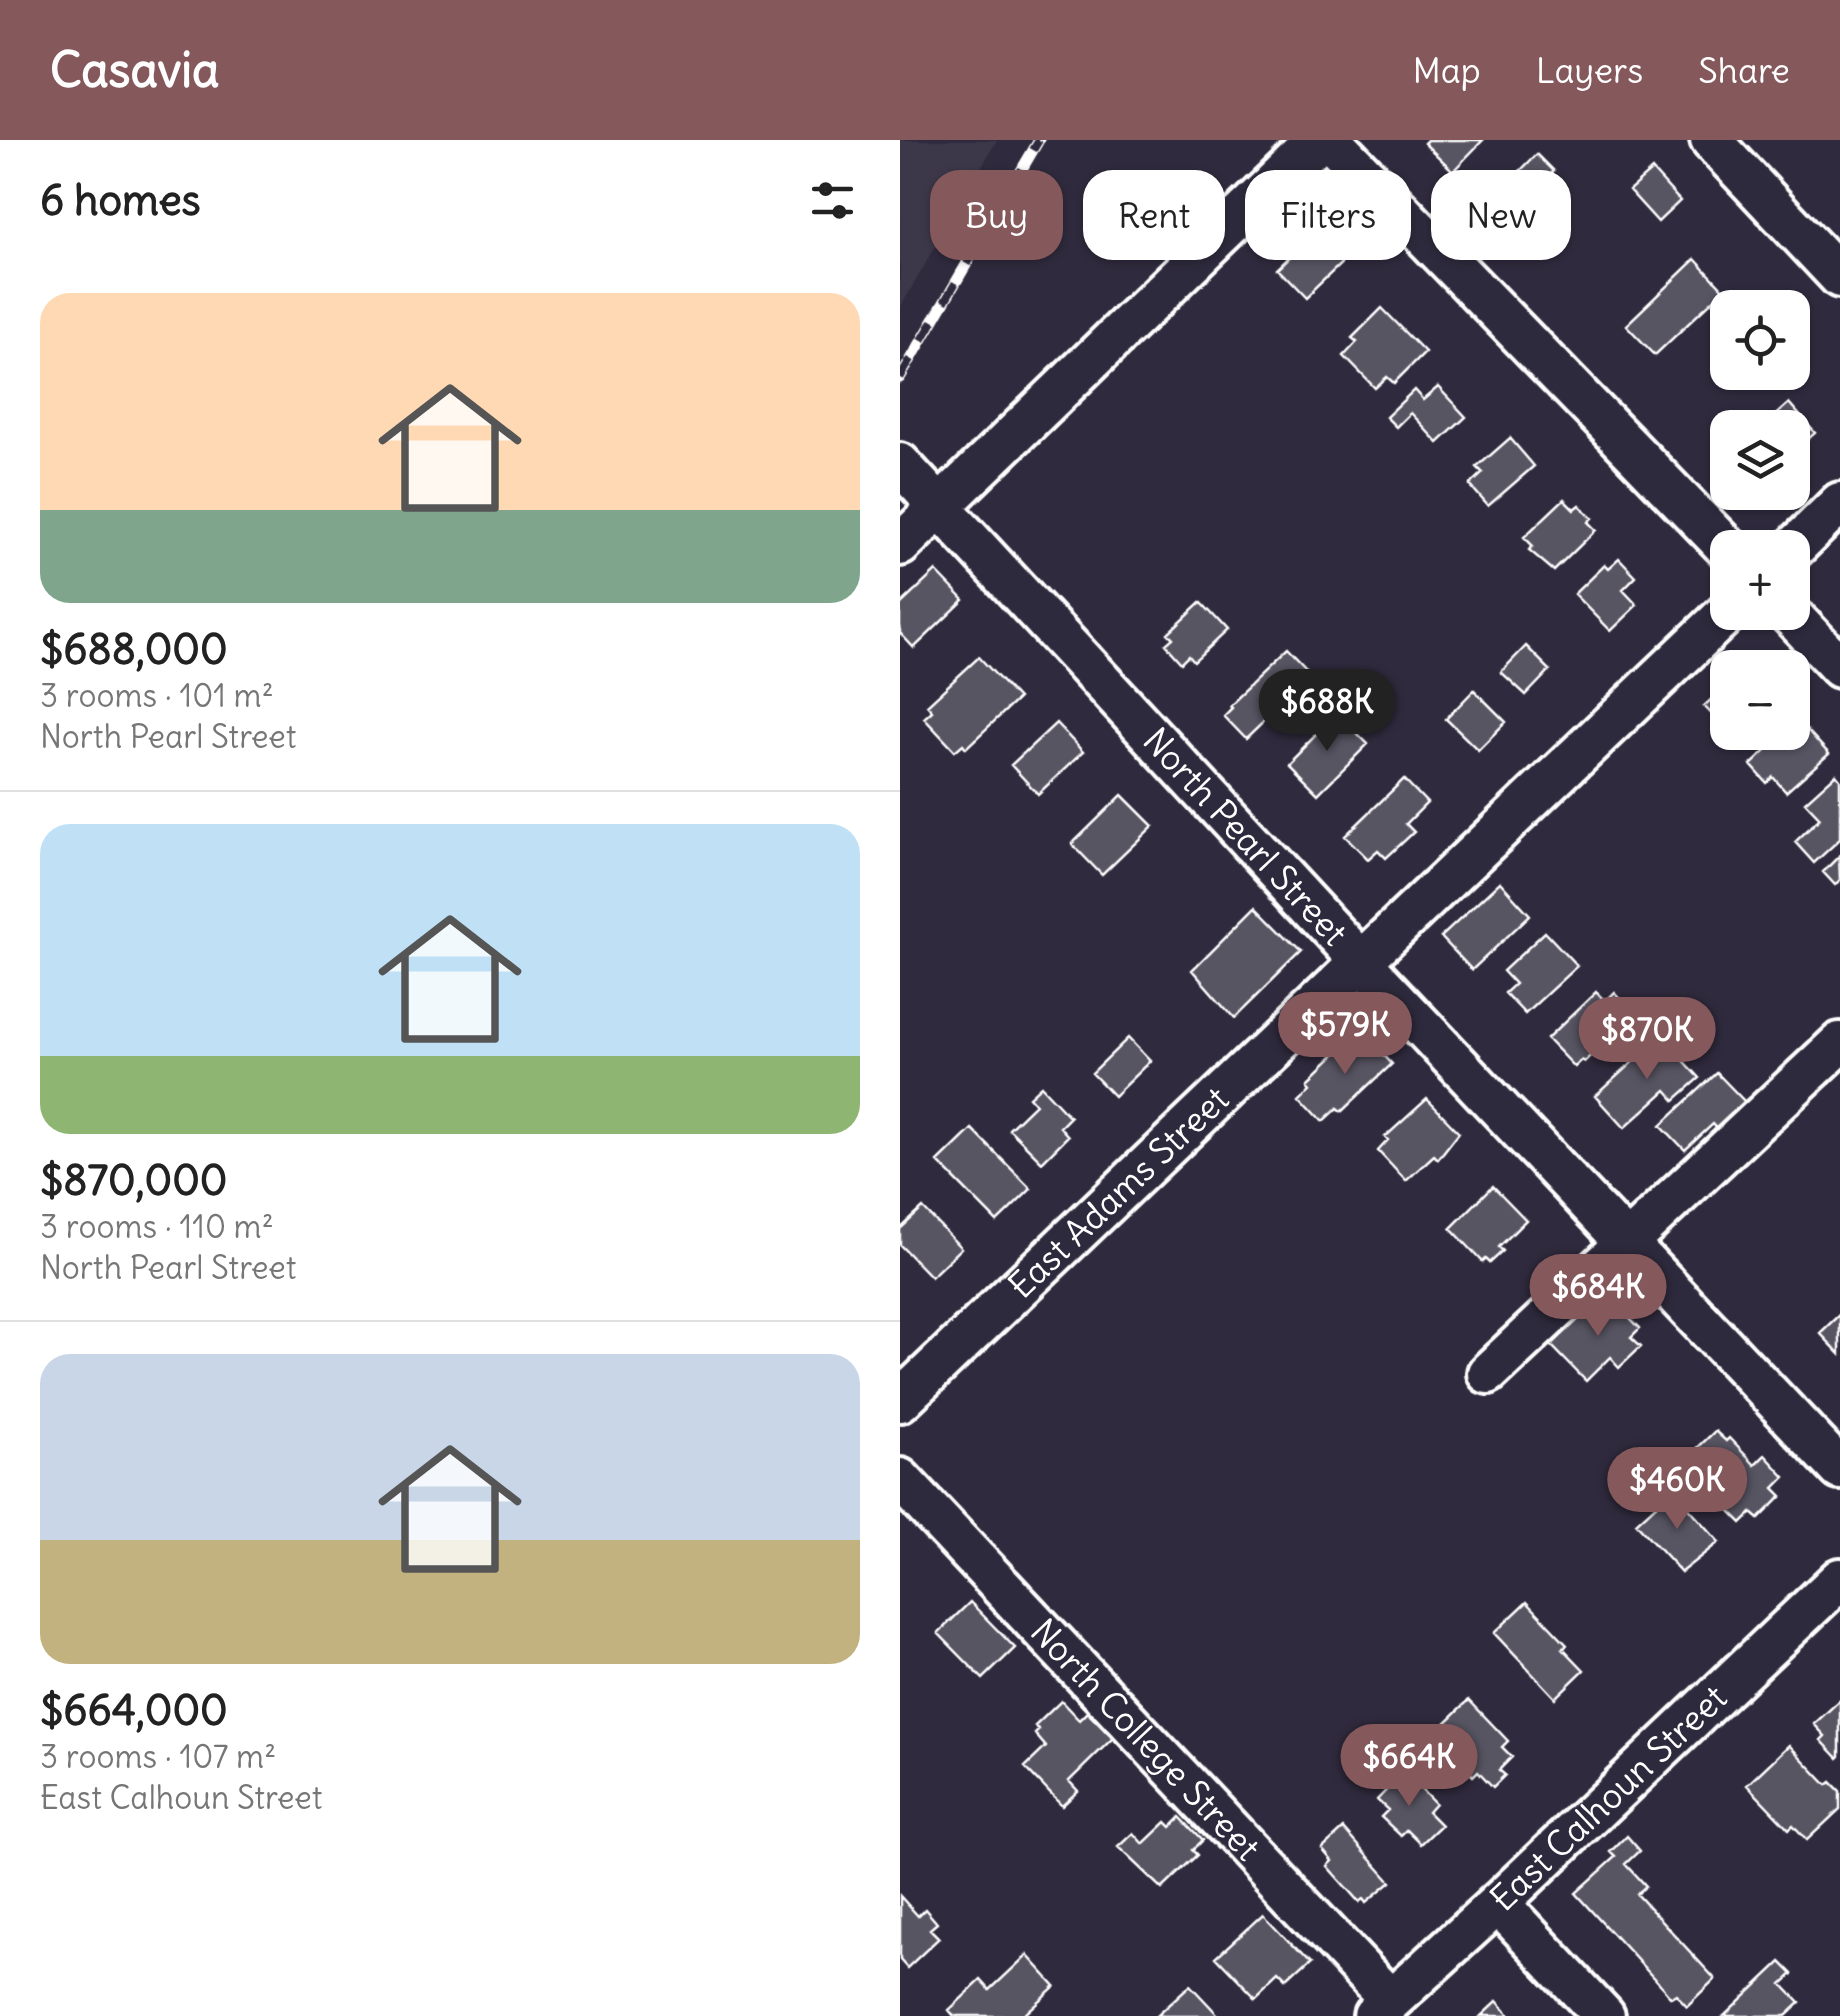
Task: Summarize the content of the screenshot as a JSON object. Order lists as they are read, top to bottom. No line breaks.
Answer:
{"streets":{"street":["North Pearl Street","East Adams Street","North College Street","East Calhoun Street"]},"crossings":[["North Pearl Street","East Adams Street"],["North College Street","East Calhoun Street"]],"page":{"header":"Casavia","nav":["Map","Layers","Share"],"heading":"6 homes","chip":["Buy","Rent","Filters","New"],"list":[{"name":"$688,000","note":"3 rooms · 101 m² · North Pearl Street"},{"name":"$870,000","note":"3 rooms · 110 m² · North Pearl Street"},{"name":"$664,000","note":"3 rooms · 107 m² · East Calhoun Street"}],"map_buttons":["+","−"],"price":["$688K","$579K","$870K","$684K","$460K","$664K"]}}
